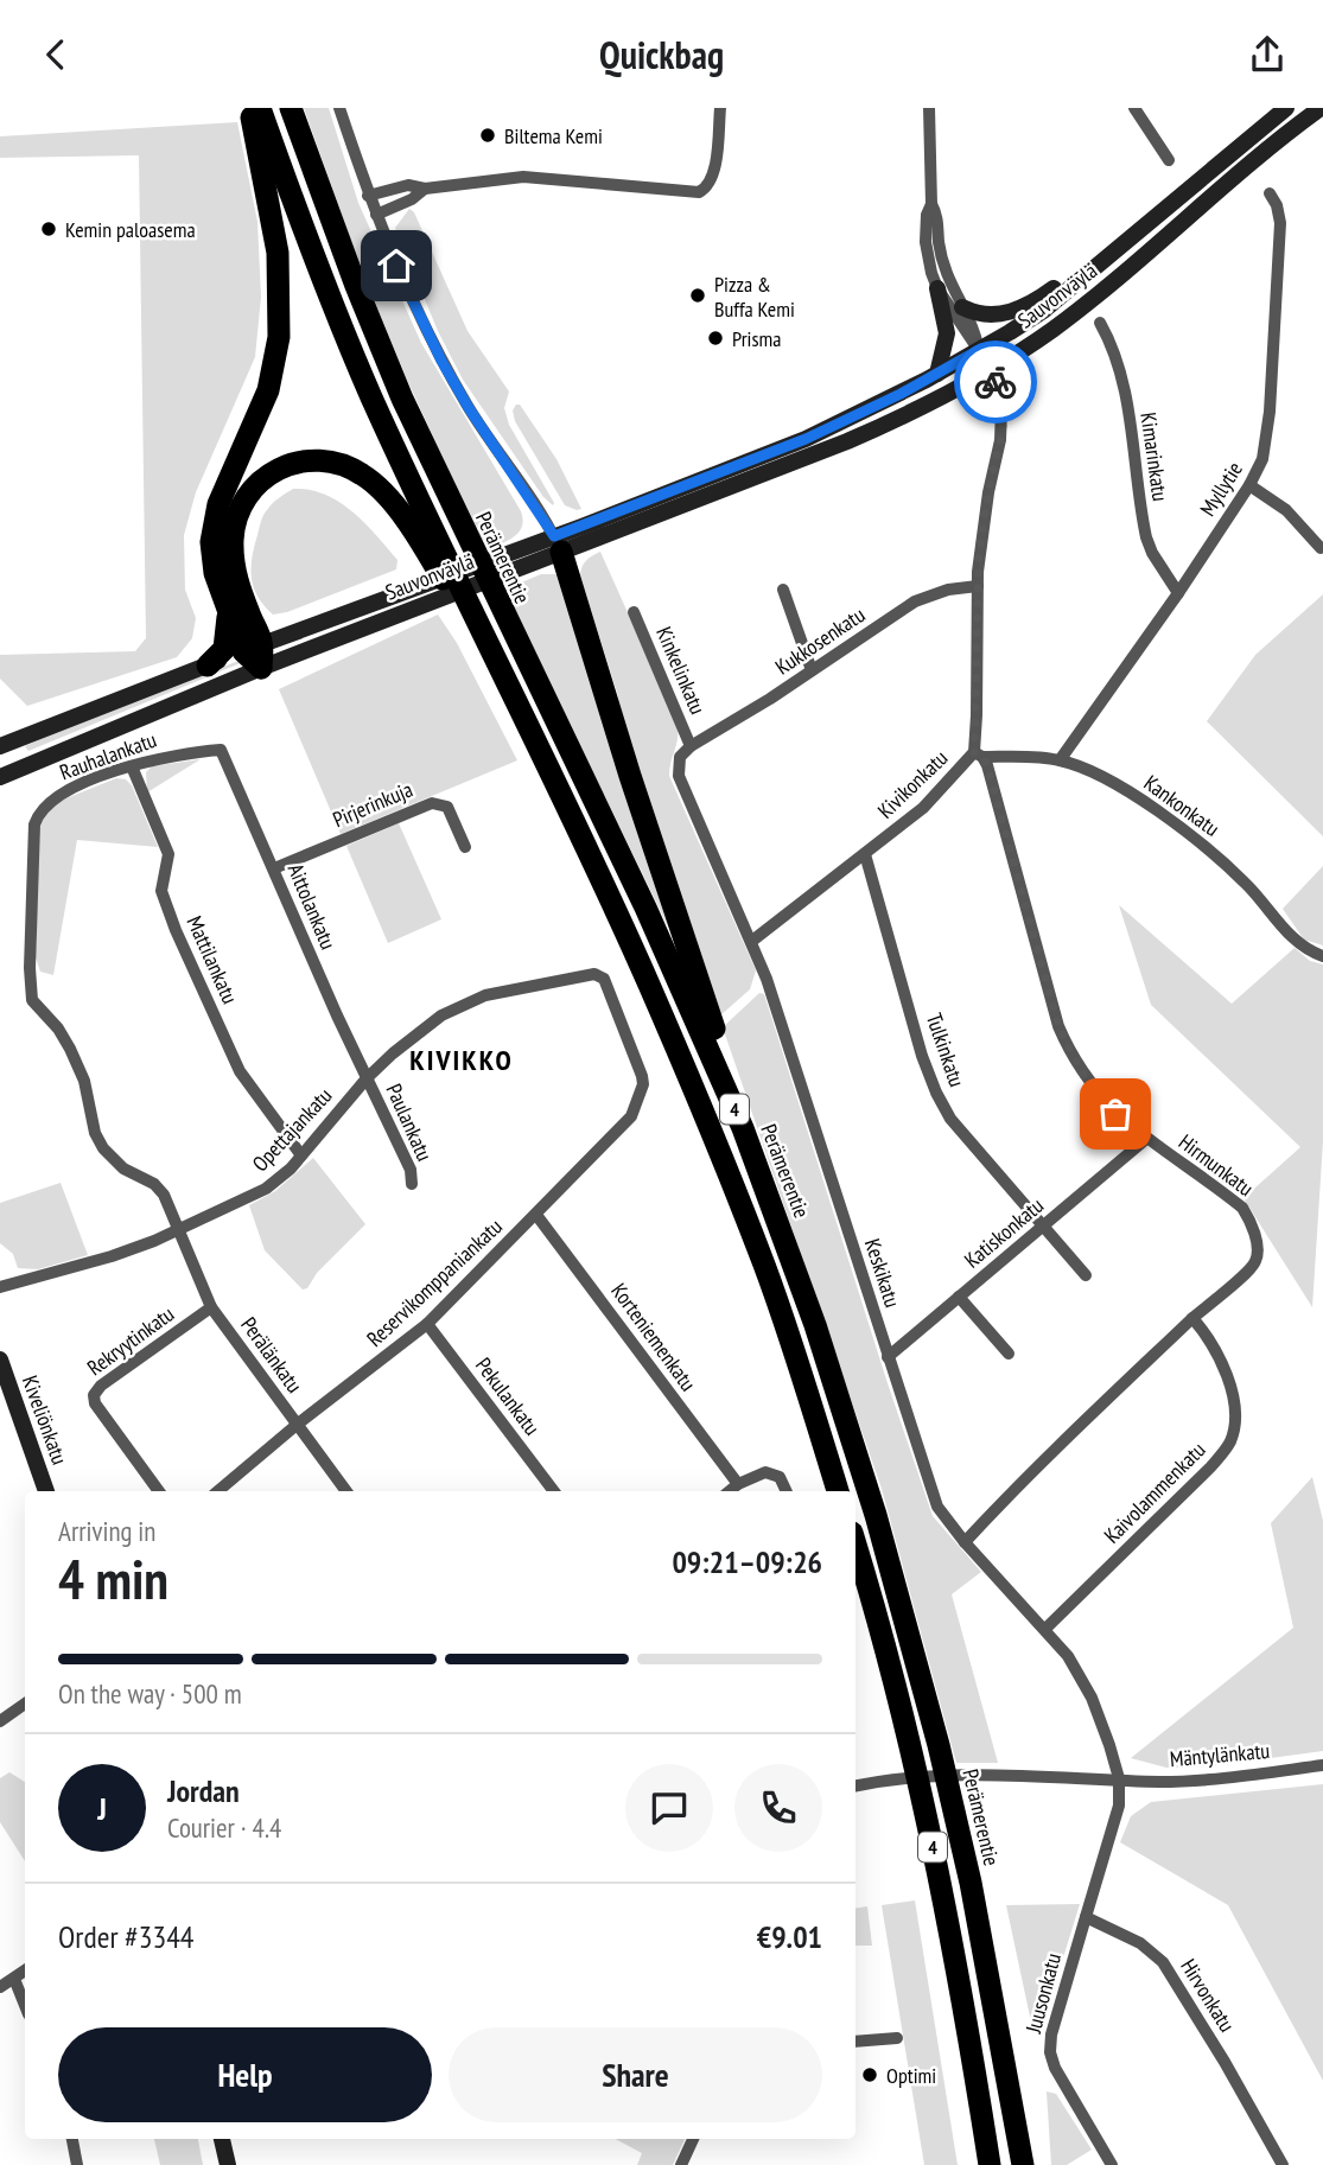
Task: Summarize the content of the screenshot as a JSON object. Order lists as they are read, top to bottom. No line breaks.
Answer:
{"streets":{"highway":["Perämerentie","4"],"main road":["Sauvonväylä","Kiveliönkatu"],"street":["Kimarinkatu","Myllytie","Kukkosenkatu","Kinkelinkatu","Rauhalankatu","Kivikonkatu","Pirjerinkuja","Kankonkatu","Aittolankatu","Mattilankatu","Tulkinkatu","Paulankatu","Opettajankatu","Hirmunkatu","Katiskonkatu","Keskikatu","Reservikomppaniankatu","Korteniemenkatu","Rekryytinkatu","Perälänkatu","Pekulankatu","Kaivolammenkatu","Mäntylänkatu","Juusonkatu","Hirvonkatu"]},"crossings":[["Sauvonväylä","Kivikonkatu"],["Kimarinkatu","Myllytie"],["Myllytie","Kankonkatu"],["Kukkosenkatu","Kinkelinkatu"],["Kukkosenkatu","Kivikonkatu"],["Kukkosenkatu","Keskikatu"],["Kinkelinkatu","Keskikatu"],["Rauhalankatu","Aittolankatu"],["Rauhalankatu","Mattilankatu"],["Rauhalankatu","Opettajankatu"],["Rauhalankatu","Perälänkatu"],["Kivikonkatu","Kankonkatu"],["Kivikonkatu","Tulkinkatu"],["Kivikonkatu","Hirmunkatu"],["Kivikonkatu","Keskikatu"],["Pirjerinkuja","Aittolankatu"],["Kankonkatu","Hirmunkatu"],["Aittolankatu","Paulankatu"],["Aittolankatu","Opettajankatu"],["Mattilankatu","Opettajankatu"],["Tulkinkatu","Katiskonkatu"],["Paulankatu","Opettajankatu"],["Opettajankatu","Reservikomppaniankatu"],["Opettajankatu","Perälänkatu"],["Hirmunkatu","Katiskonkatu"],["Hirmunkatu","Keskikatu"],["Hirmunkatu","Kaivolammenkatu"],["Katiskonkatu","Keskikatu"],["Keskikatu","Kaivolammenkatu"],["Keskikatu","Mäntylänkatu"],["Reservikomppaniankatu","Korteniemenkatu"],["Reservikomppaniankatu","Perälänkatu"],["Reservikomppaniankatu","Pekulankatu"],["Rekryytinkatu","Perälänkatu"],["Juusonkatu","Hirvonkatu"]],"districts":["KIVIKKO"],"places":["Biltema Kemi","Kemin paloasema","Pizza & Buffa Kemi","Prisma","Optimi"],"page":{"header":"Quickbag","heading":["4 min","Arriving in","09:21–09:26"],"panel":["Jordan","Courier · 4.4","Order #3344","€9.01"],"bar":"On the way · 500 m","round":"J","buttons":["Help","Share"]}}
